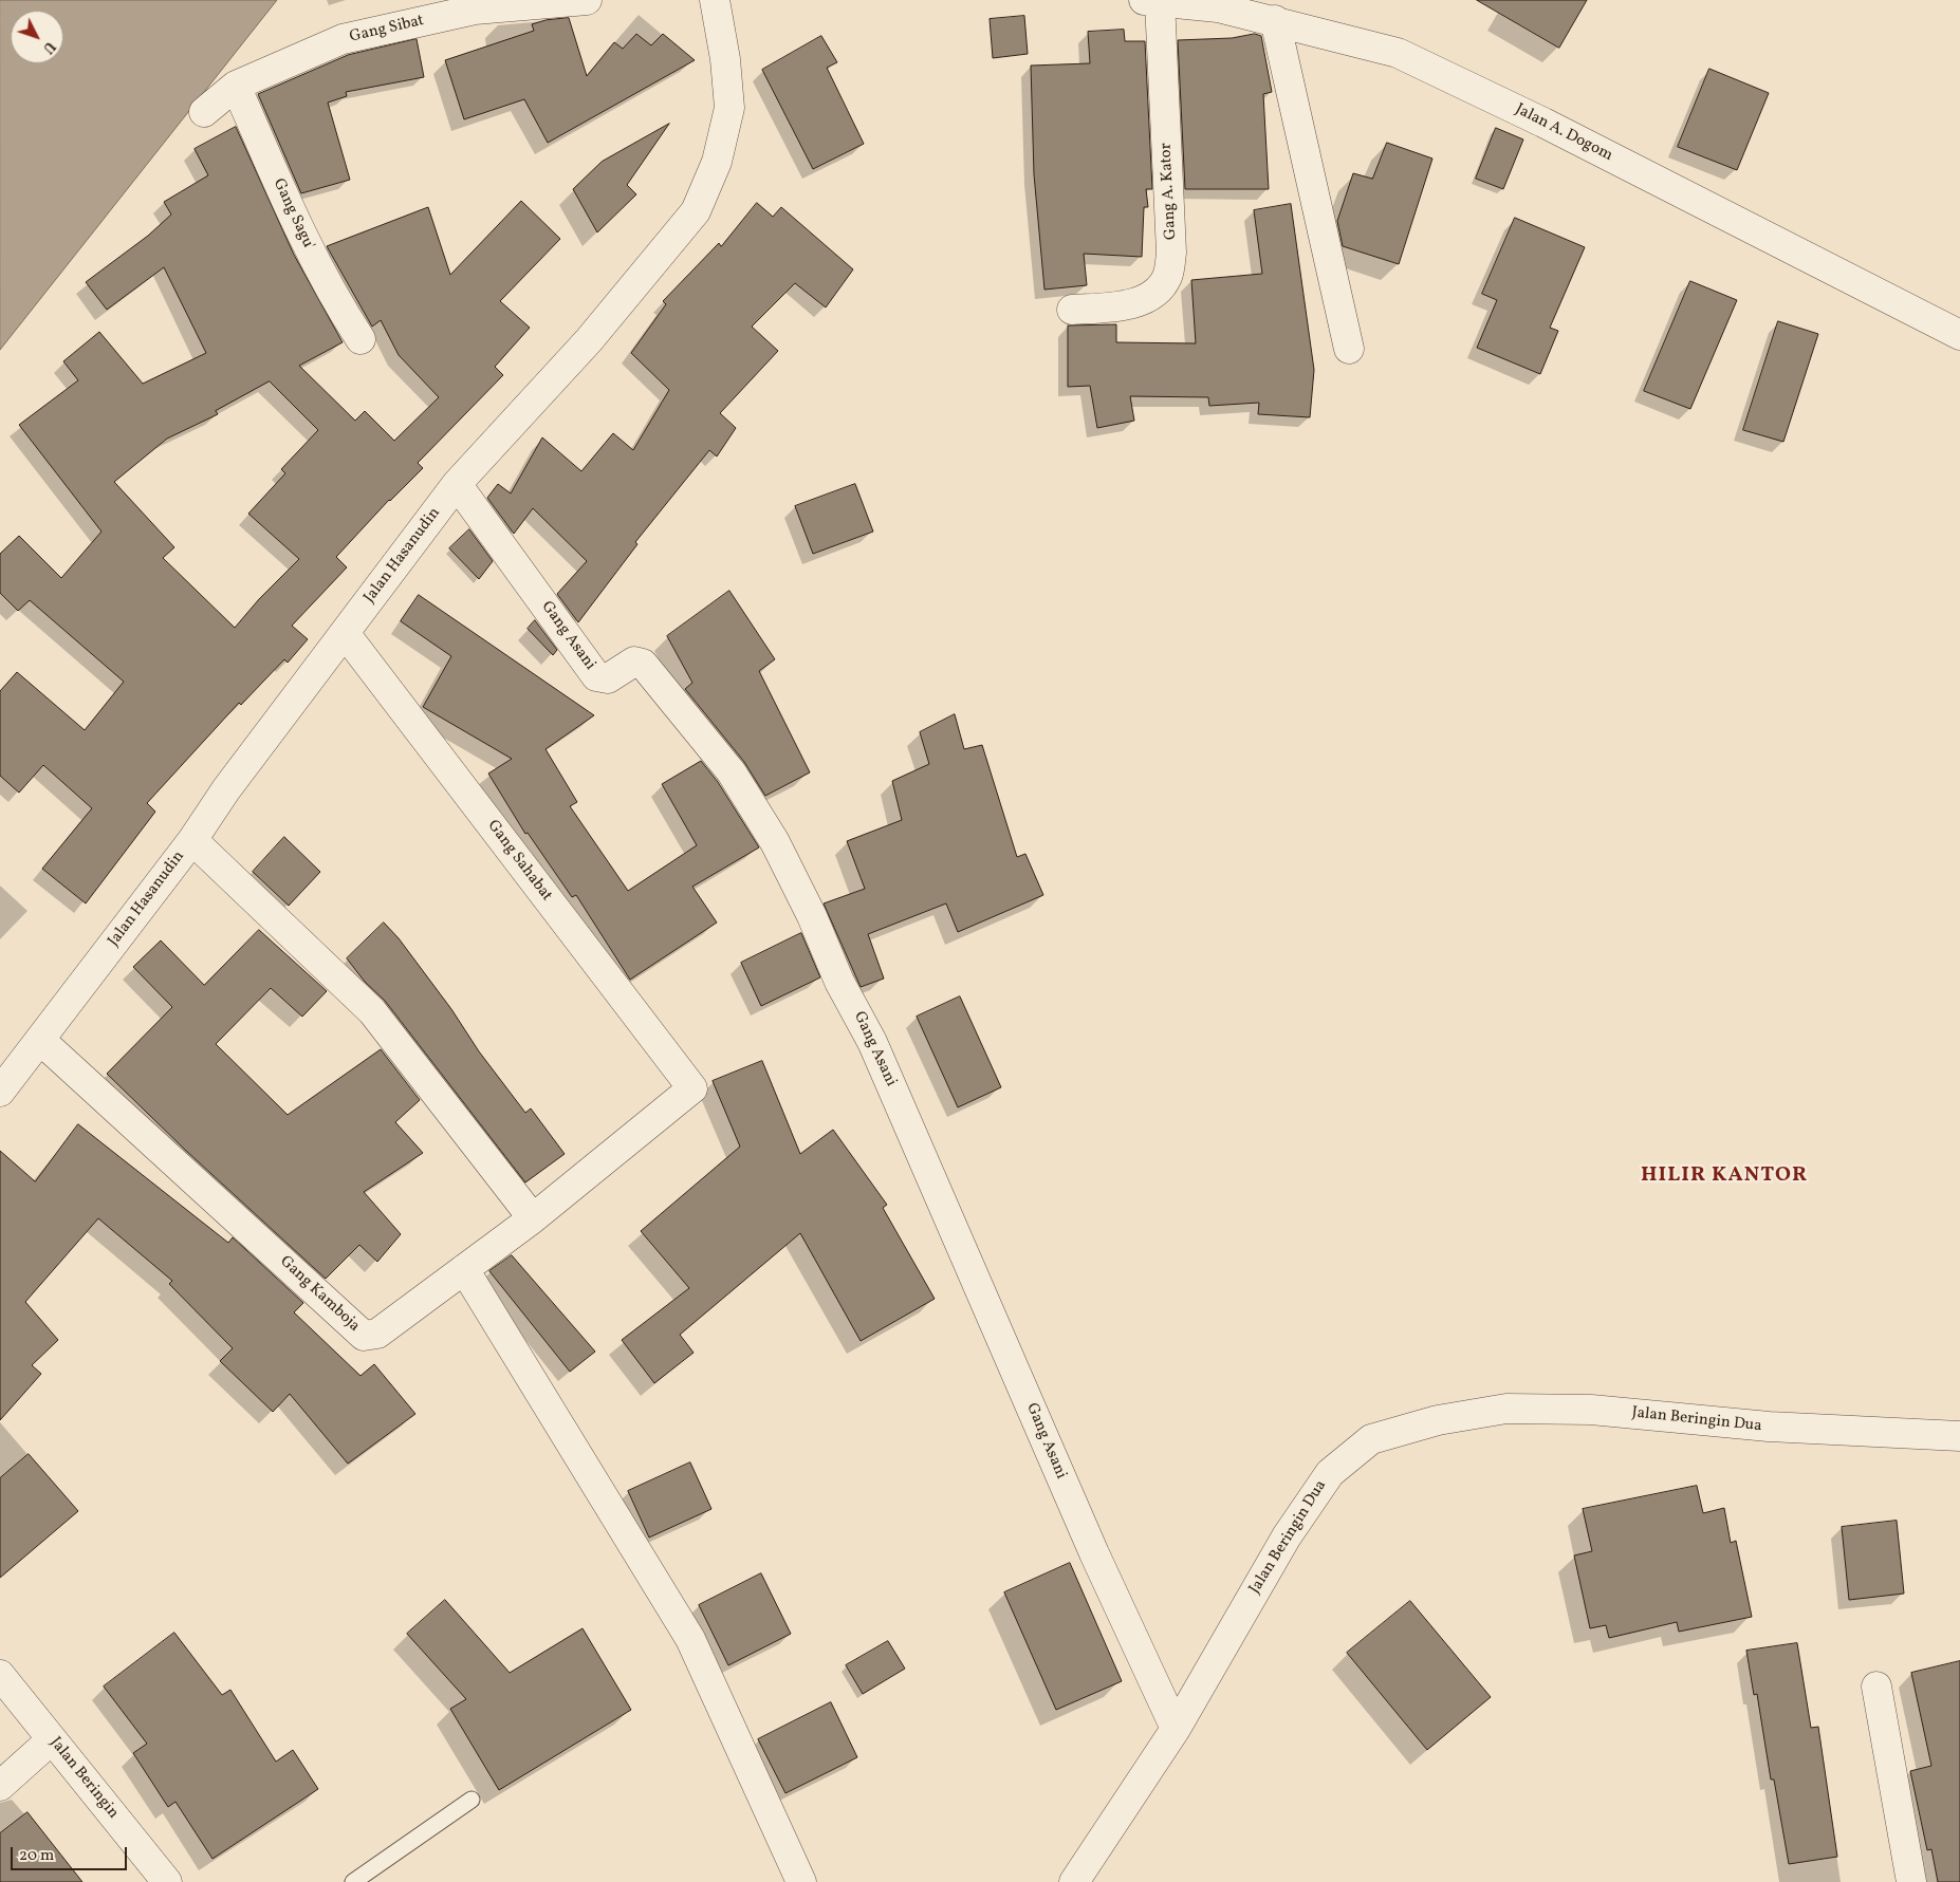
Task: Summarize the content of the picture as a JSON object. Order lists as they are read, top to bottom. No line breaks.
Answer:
{"streets":{"street":["Gang Sibat","Jalan A. Dogom","Gang A. Kator","Gang Sagu'","Jalan Hasanudin","Gang Asani","Gang Sahabat","Gang Kamboja","Jalan Beringin Dua","Jalan Beringin"]},"crossings":[["Gang Sibat","Gang Sagu'"],["Jalan A. Dogom","Gang A. Kator"],["Jalan Hasanudin","Gang Asani"],["Jalan Hasanudin","Gang Sahabat"],["Jalan Hasanudin","Gang Kamboja"],["Gang Asani","Jalan Beringin Dua"],["Gang Sahabat","Gang Kamboja"]],"districts":["HILIR KANTOR"],"scale_bar":"20 m","north":"bottom right"}
